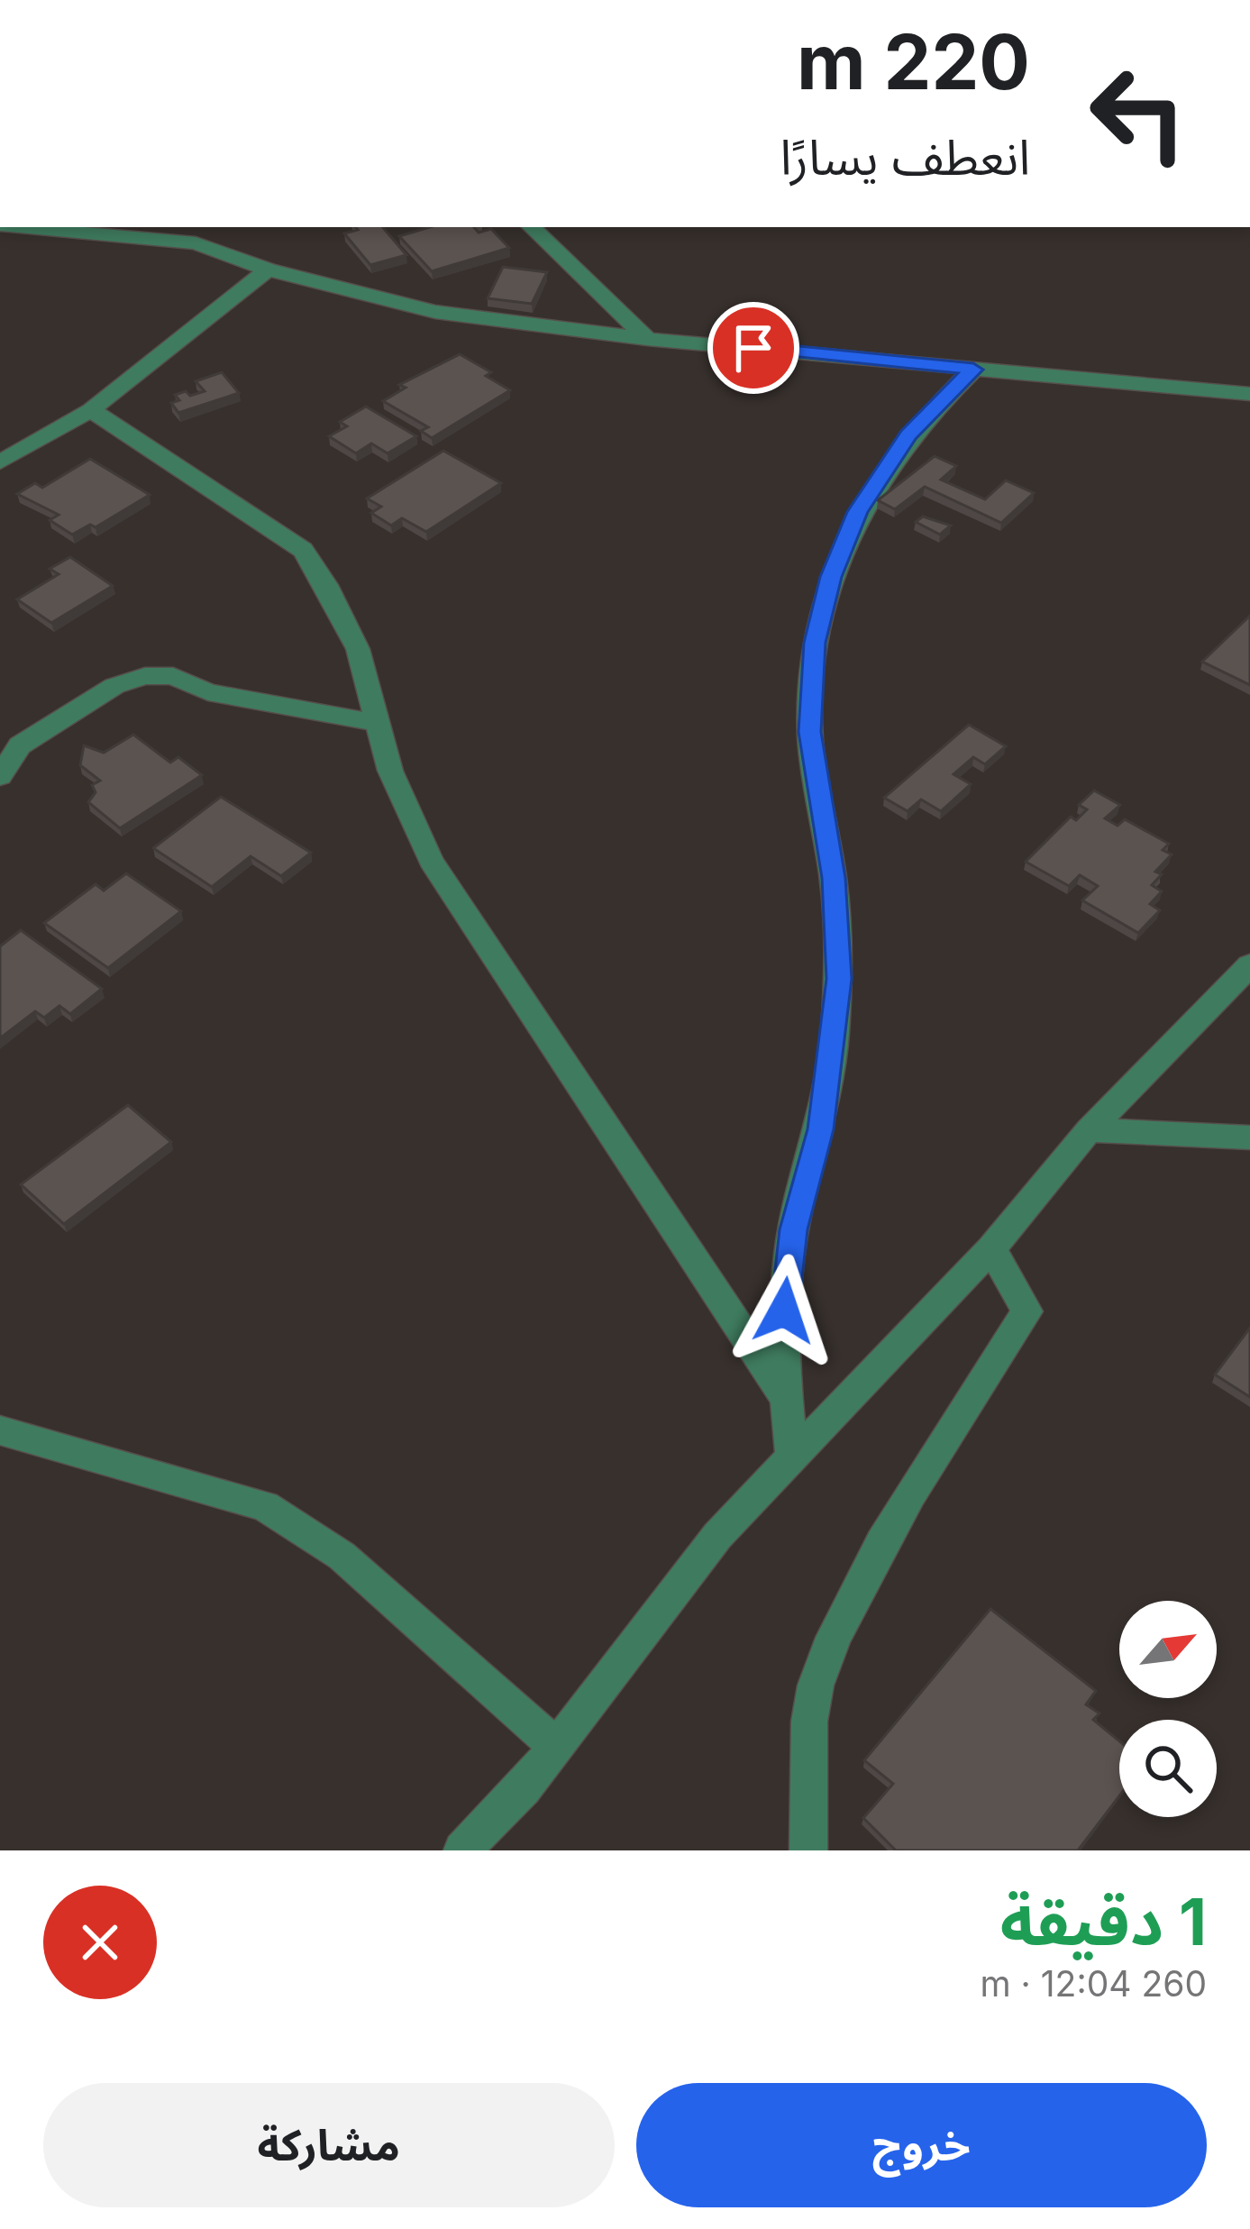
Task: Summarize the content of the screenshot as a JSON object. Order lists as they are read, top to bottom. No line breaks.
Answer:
{"north":"top right","page":{"turn":["220 m","انعطف يسارًا"],"heading":["1 دقيقة","260 m · 12:04"],"buttons":["خروج","مشاركة"]}}
